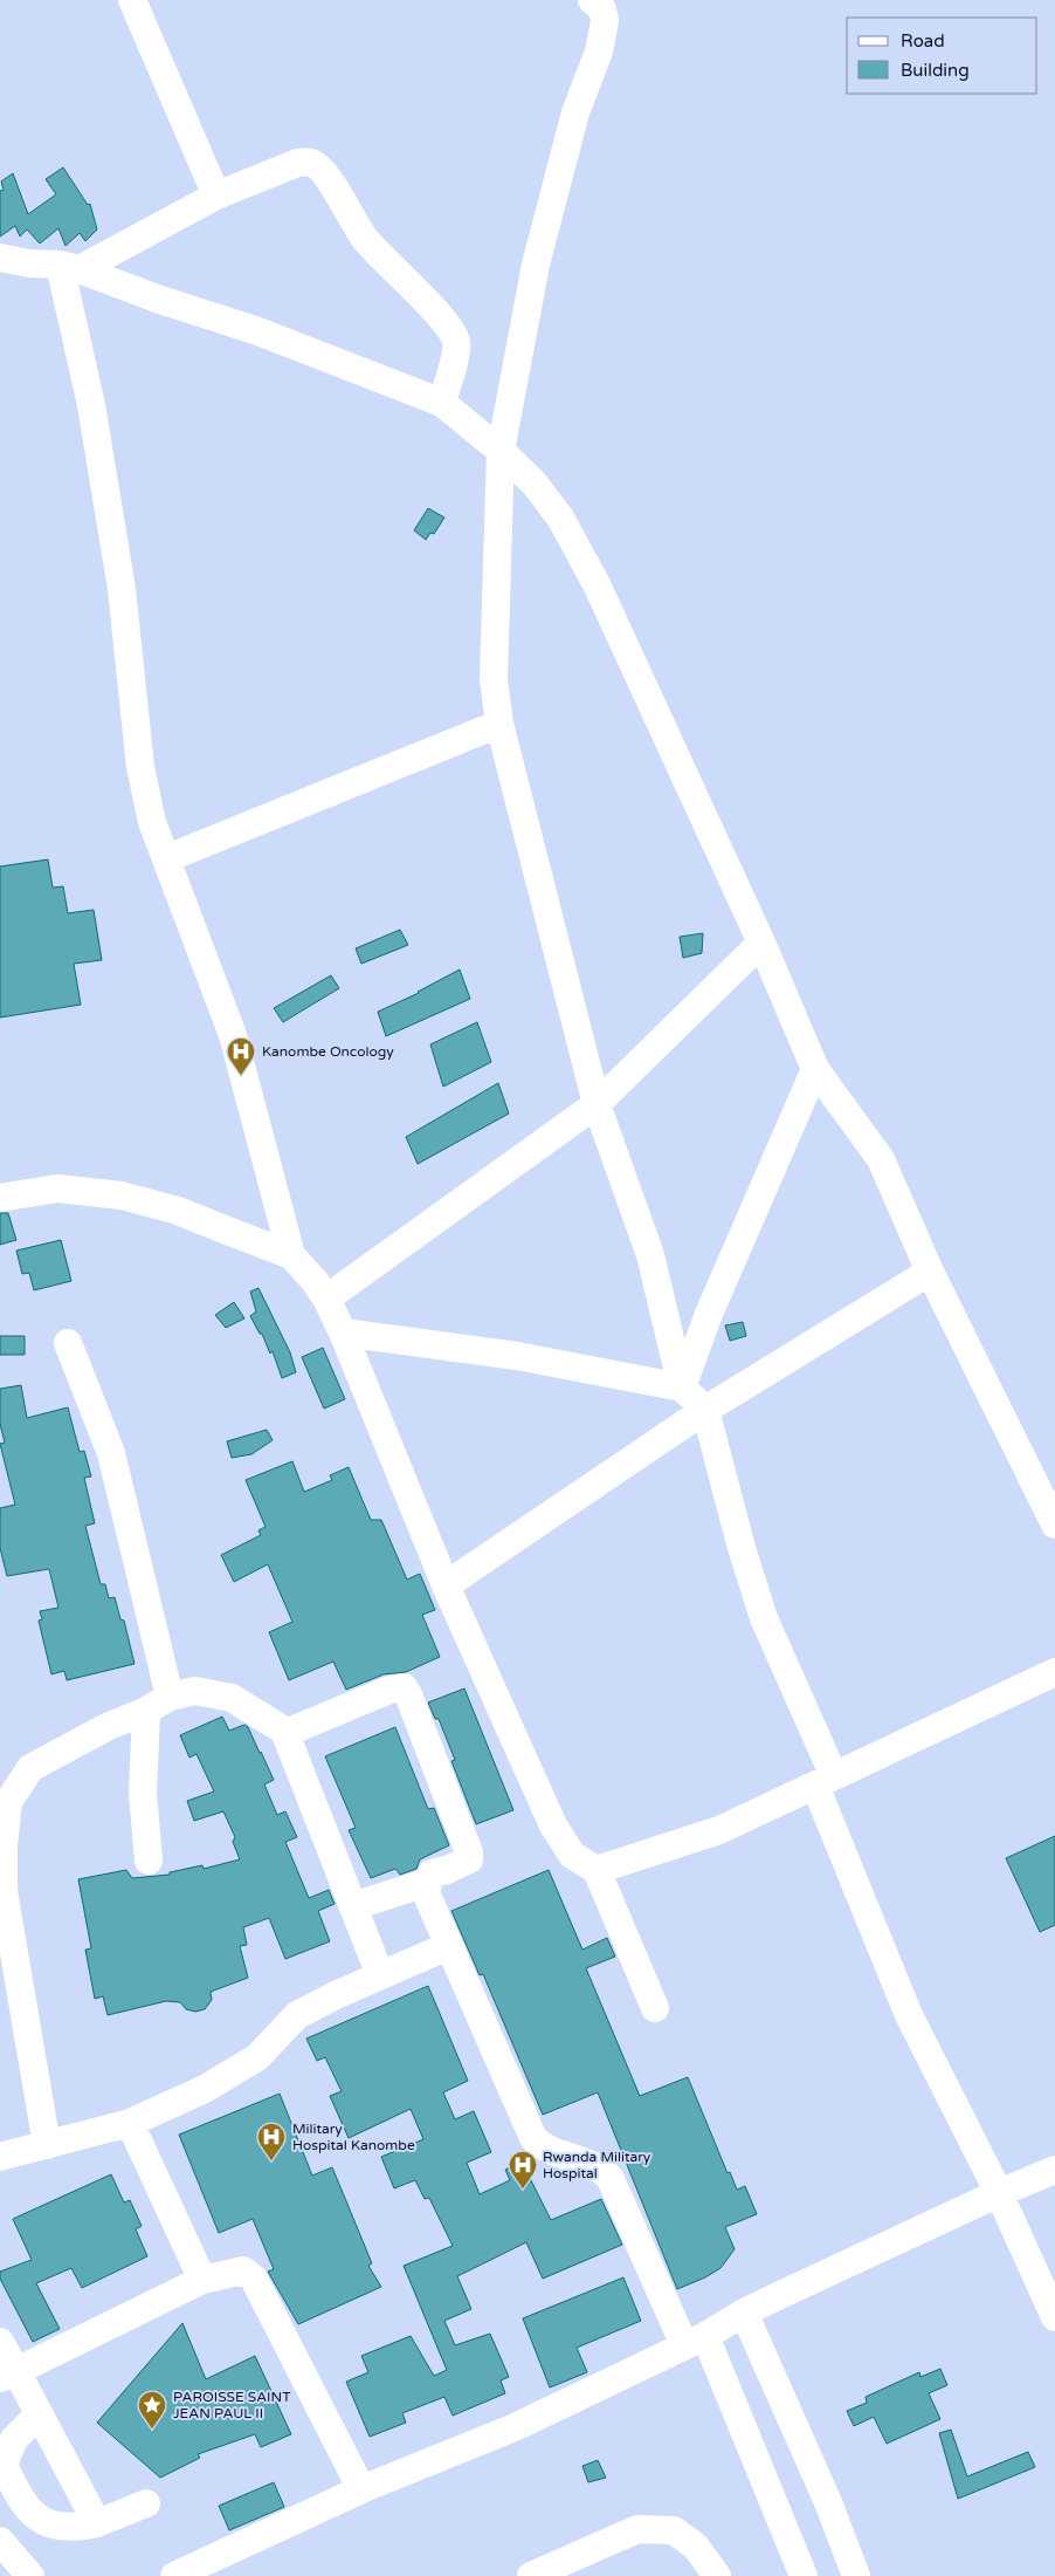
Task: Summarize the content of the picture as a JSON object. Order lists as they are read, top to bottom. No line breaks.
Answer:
{"places":{"hospital":["Kanombe Oncology","Military Hospital Kanombe","Rwanda Military Hospital"],"place":["PAROISSE SAINT JEAN PAUL II"]},"legend":["Road","Building"]}
